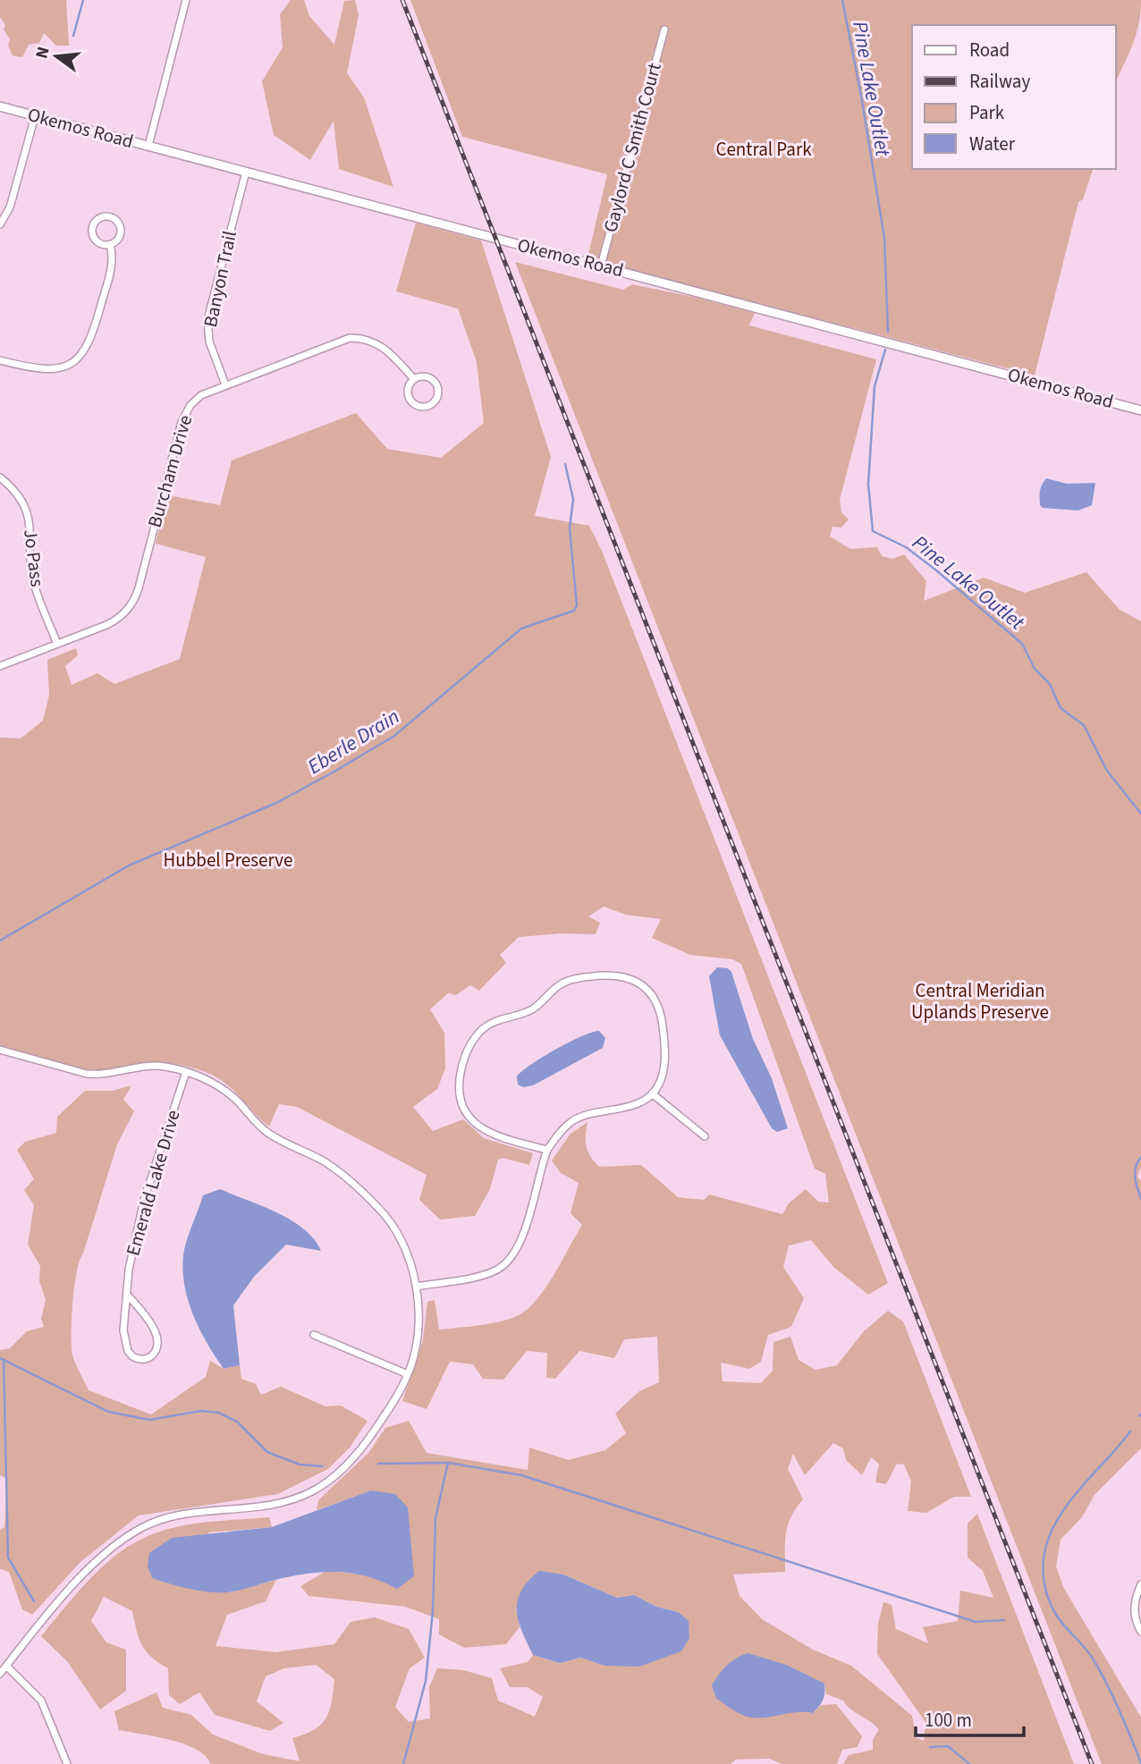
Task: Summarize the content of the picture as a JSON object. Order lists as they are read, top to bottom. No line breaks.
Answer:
{"streets":{"street":["Okemos Road","Gaylord C Smith Court","Banyon Trail","Burcham Drive","Jo Pass","Emerald Lake Drive"]},"crossings":[["Okemos Road","Gaylord C Smith Court"],["Okemos Road","Banyon Trail"],["Banyon Trail","Burcham Drive"],["Burcham Drive","Jo Pass"]],"water":["Pine Lake Outlet","Eberle Drain"],"parks":["Central Park","Hubbel Preserve","Central Meridian Uplands Preserve"],"legend":["Road","Railway","Park","Water"],"scale_bar":"100 m","north":"left"}
